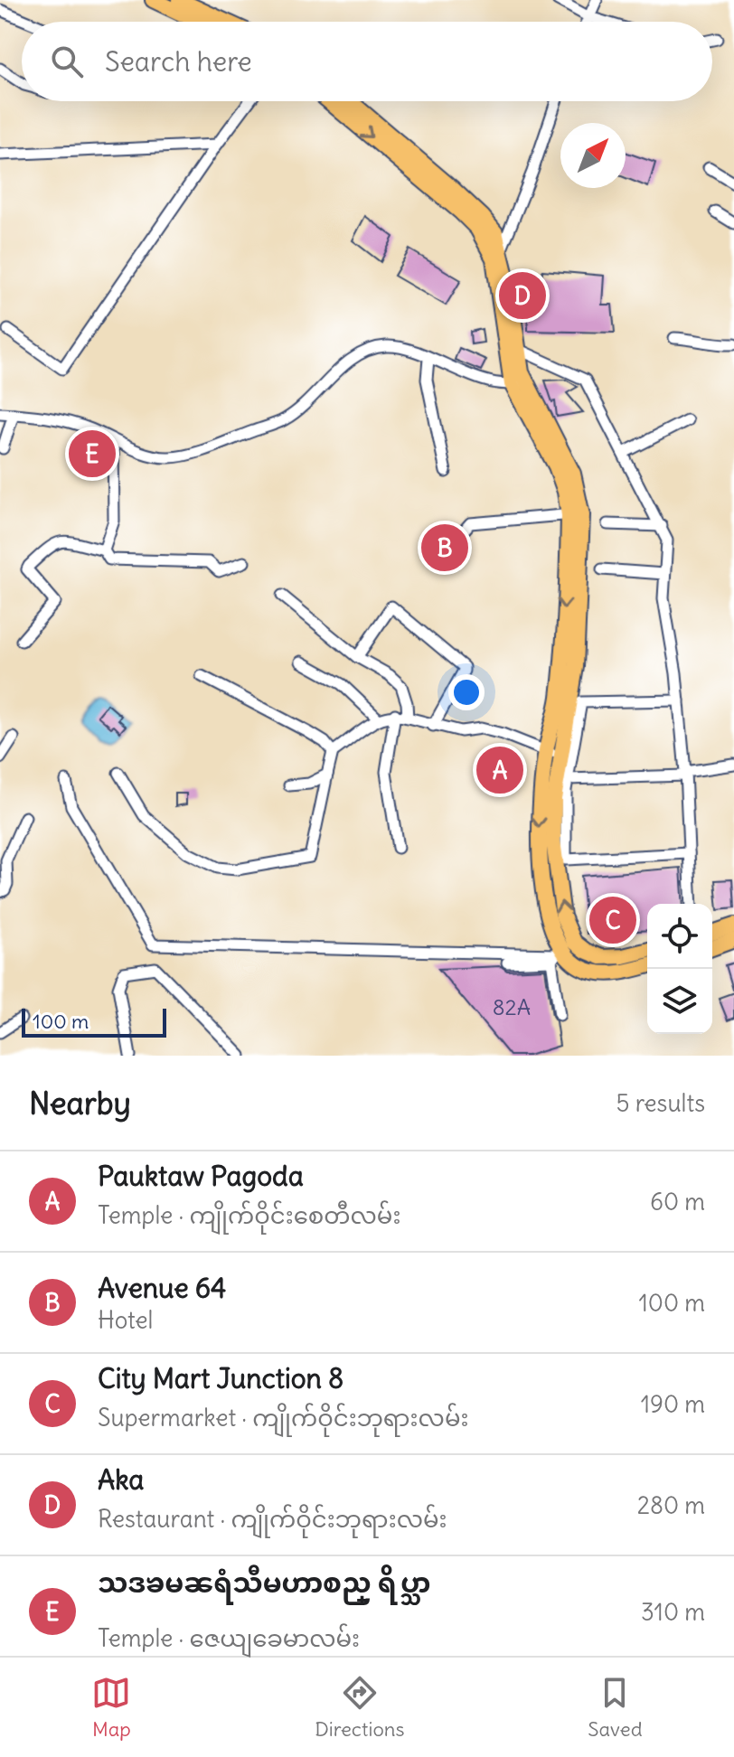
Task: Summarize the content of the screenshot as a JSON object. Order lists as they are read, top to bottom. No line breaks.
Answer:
{"house_numbers":["82A"],"scale_bar":"100 m","north":"top right","page":{"search":"Search here","pins":["D","E","B","A","C"],"scale":"100 m","heading":["Nearby","5 results"],"list":[{"mark":"A","name":"Pauktaw Pagoda","note":"Temple · ကျိုက်ဝိုင်းစေတီလမ်း","value":"60 m"},{"mark":"B","name":"Avenue 64","note":"Hotel","value":"100 m"},{"mark":"C","name":"City Mart Junction 8","note":"Supermarket · ကျိုက်ဝိုင်းဘုရားလမ်း","value":"190 m"},{"mark":"D","name":"Aka","note":"Restaurant · ကျိုက်ဝိုင်းဘုရားလမ်း","value":"280 m"},{"mark":"E","name":"သဒၶမၼရံသီမဟာစည္ ရိပ္သာ","note":"Temple · ဇေယျခေမာလမ်း","value":"310 m"}],"nav":["Map","Directions","Saved"]}}
